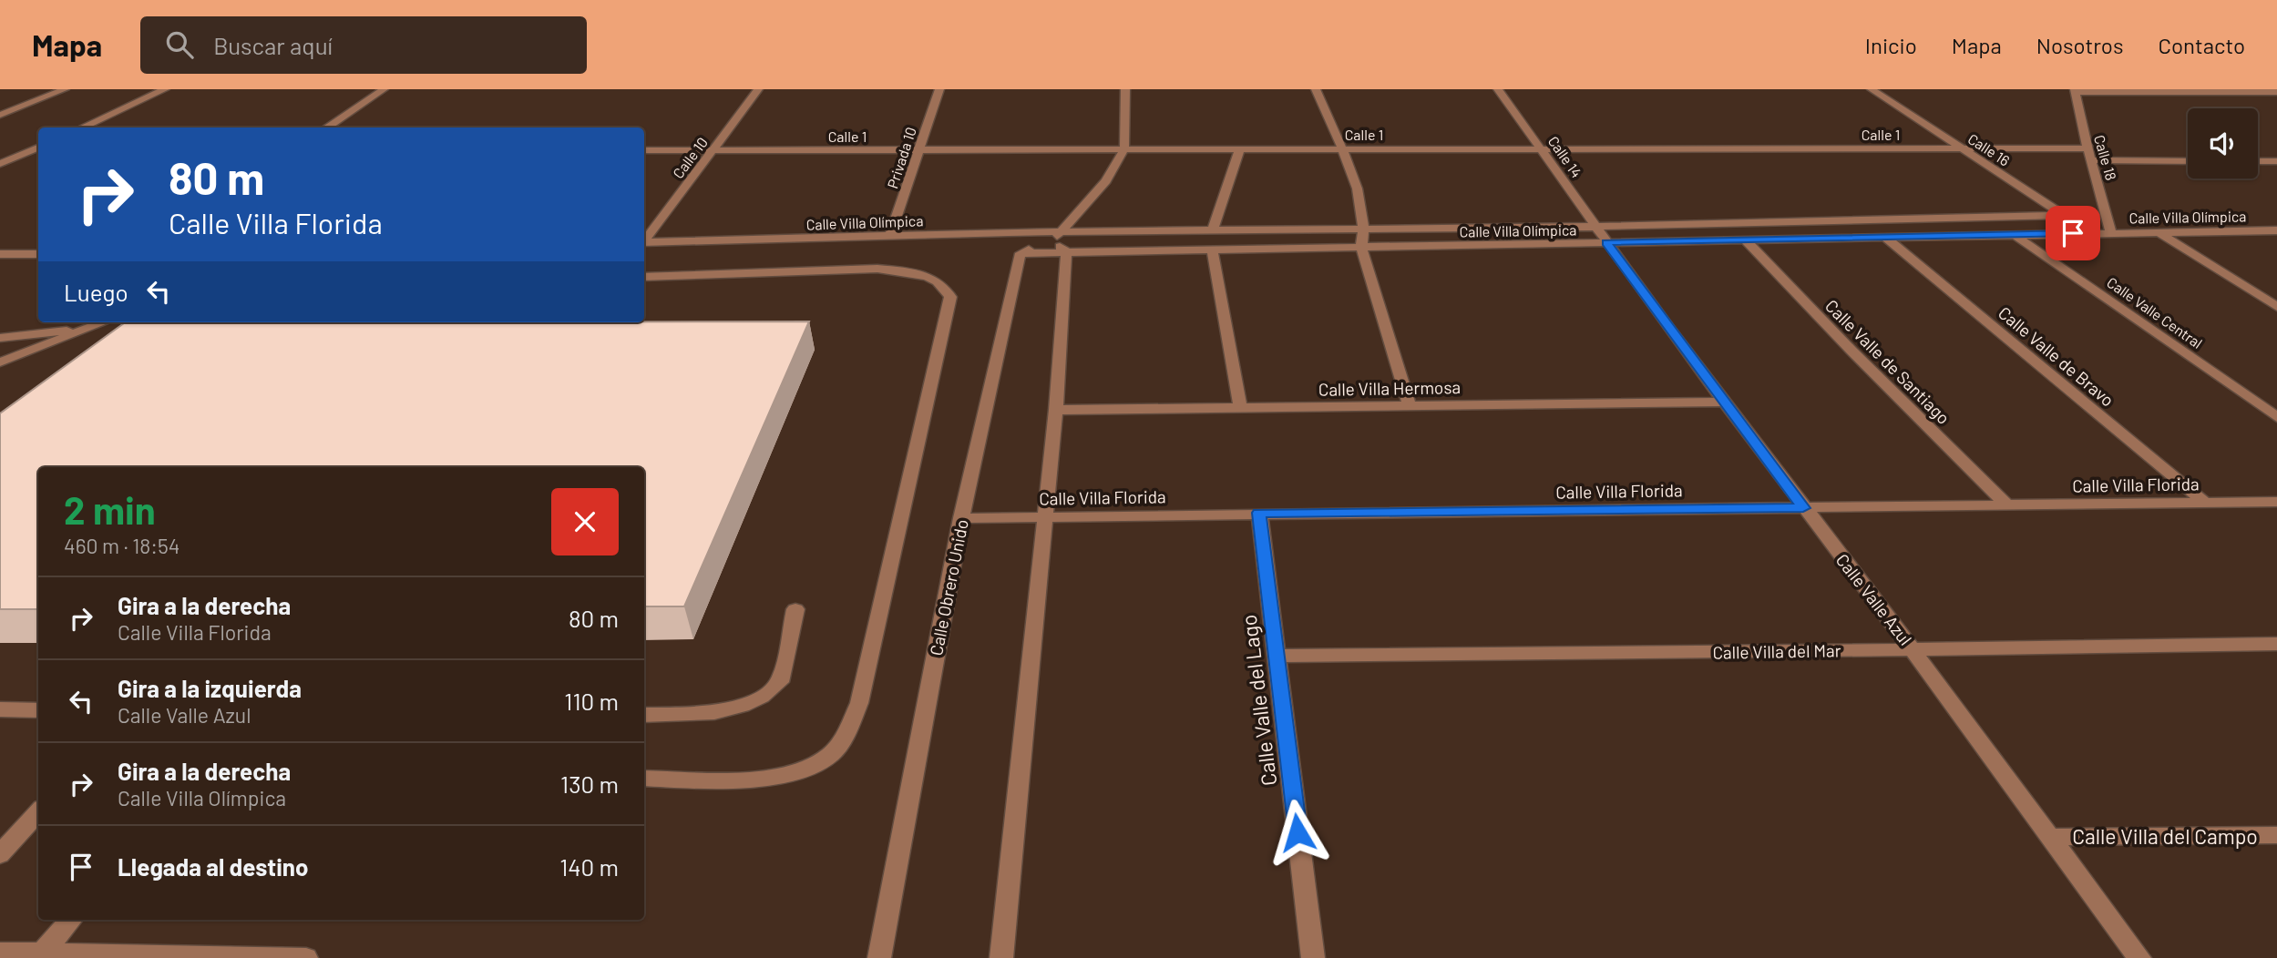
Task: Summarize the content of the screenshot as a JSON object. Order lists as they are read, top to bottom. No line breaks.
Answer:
{"streets":{"street":["Calle 1","Calle 16","Calle 14","Calle 10","Privada 10","Calle 18","Calle Villa Olímpica","Calle Valle Central","Calle Valle de Bravo","Calle Valle de Santiago","Calle Villa Hermosa","Calle Villa Florida","Calle Obrero Unido","Calle Valle Azul","Calle Villa del Mar","Calle Valle del Lago","Calle Villa del Campo"]},"crossings":[["Calle 1","Calle 16"],["Calle 1","Calle 14"],["Calle 1","Calle 10"],["Calle 1","Privada 10"],["Calle 1","Calle 18"],["Calle 1","Calle Obrero Unido"],["Calle 16","Calle Villa Olímpica"],["Calle 14","Calle Villa Olímpica"],["Calle 14","Calle Valle Azul"],["Privada 10","Calle Villa Olímpica"],["Calle 18","Calle Villa Olímpica"],["Calle Villa Olímpica","Calle Valle Central"],["Calle Villa Olímpica","Calle Valle de Bravo"],["Calle Villa Olímpica","Calle Valle de Santiago"],["Calle Villa Olímpica","Calle Obrero Unido"],["Calle Villa Olímpica","Calle Valle Azul"],["Calle Valle de Bravo","Calle Villa Florida"],["Calle Valle de Santiago","Calle Villa Florida"],["Calle Villa Hermosa","Calle Valle Azul"],["Calle Villa Florida","Calle Obrero Unido"],["Calle Villa Florida","Calle Valle Azul"],["Calle Villa Florida","Calle Valle del Lago"],["Calle Valle Azul","Calle Villa del Mar"],["Calle Valle Azul","Calle Villa del Campo"],["Calle Villa del Mar","Calle Valle del Lago"]],"page":{"header":"Mapa","search":"Buscar aquí","nav":["Inicio","Mapa","Nosotros","Contacto"],"turn":["80 m","Calle Villa Florida"],"then":"Luego","heading":["2 min","460 m · 18:54"],"list":[{"name":"Gira a la derecha","note":"Calle Villa Florida","value":"80 m"},{"name":"Gira a la izquierda","note":"Calle Valle Azul","value":"110 m"},{"name":"Gira a la derecha","note":"Calle Villa Olímpica","value":"130 m"},{"name":"Llegada al destino","value":"140 m"}]}}
